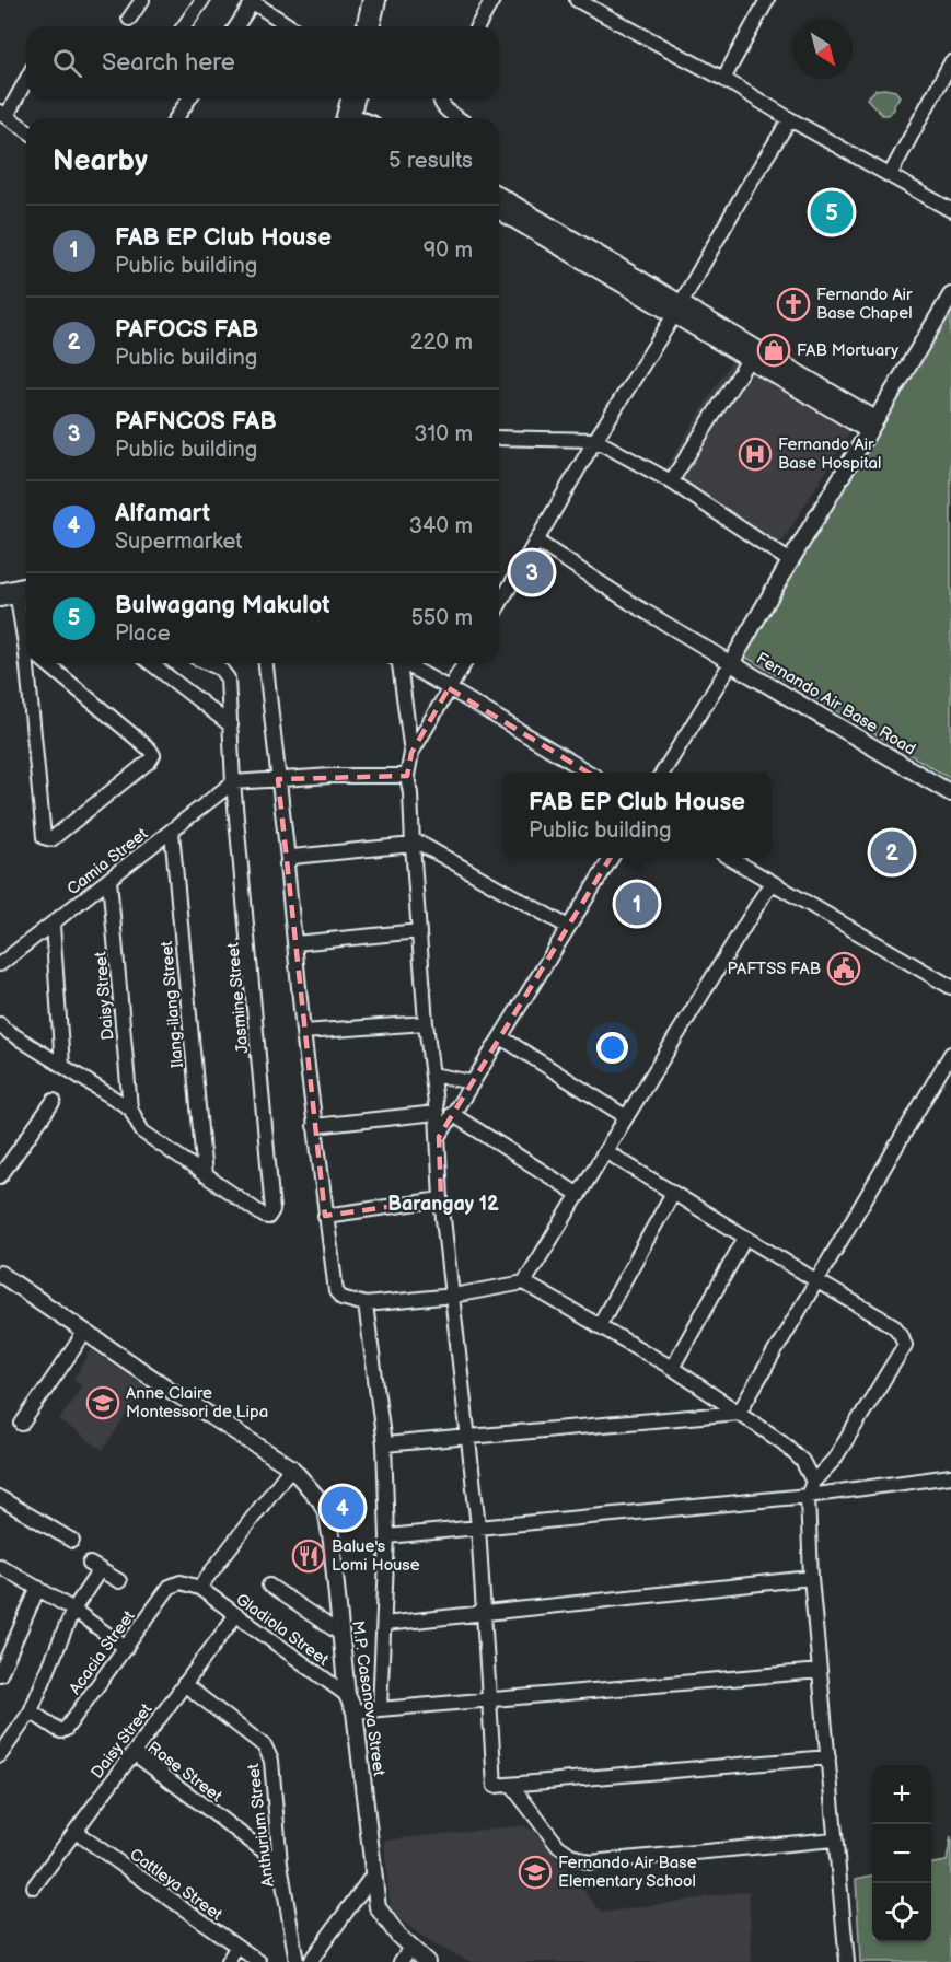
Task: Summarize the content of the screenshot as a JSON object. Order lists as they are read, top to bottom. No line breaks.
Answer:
{"streets":{"street":["Fernando Air Base Road","Camia Street","Daisy Street","Jasmine Street","Ilang-ilang Street","Gladiola Street","Acacia Street","M.P. Casanova Street","Rose Street","Anthurium Street","Cattleya Street"]},"crossings":[["Camia Street","Daisy Street"],["Camia Street","Jasmine Street"],["Camia Street","Ilang-ilang Street"],["Daisy Street","Gladiola Street"],["Daisy Street","Rose Street"],["Daisy Street","Anthurium Street"],["Daisy Street","Cattleya Street"],["Jasmine Street","Ilang-ilang Street"],["Gladiola Street","Acacia Street"],["Gladiola Street","M.P. Casanova Street"],["Rose Street","Anthurium Street"]],"districts":["Barangay 12"],"places":{"church":["Fernando Air Base Chapel"],"shop":["FAB Mortuary"],"hospital":["Fernando Air Base Hospital"],"public building":["PAFTSS FAB"],"school or university":["Anne Claire Montessori de Lipa","Fernando Air Base Elementary School"],"restaurant":["Balue's Lomi House"]},"north":"bottom right","page":{"search":"Search here","heading":["Nearby","5 results"],"pins":["5","3","2","1","4"],"list":[{"mark":"1","name":"FAB EP Club House","note":"Public building","value":"90 m"},{"mark":"2","name":"PAFOCS FAB","note":"Public building","value":"220 m"},{"mark":"3","name":"PAFNCOS FAB","note":"Public building","value":"310 m"},{"mark":"4","name":"Alfamart","note":"Supermarket","value":"340 m"},{"mark":"5","name":"Bulwagang Makulot","note":"Place","value":"550 m"}],"popup":["FAB EP Club House","Public building"],"map_buttons":["+","−"]}}
